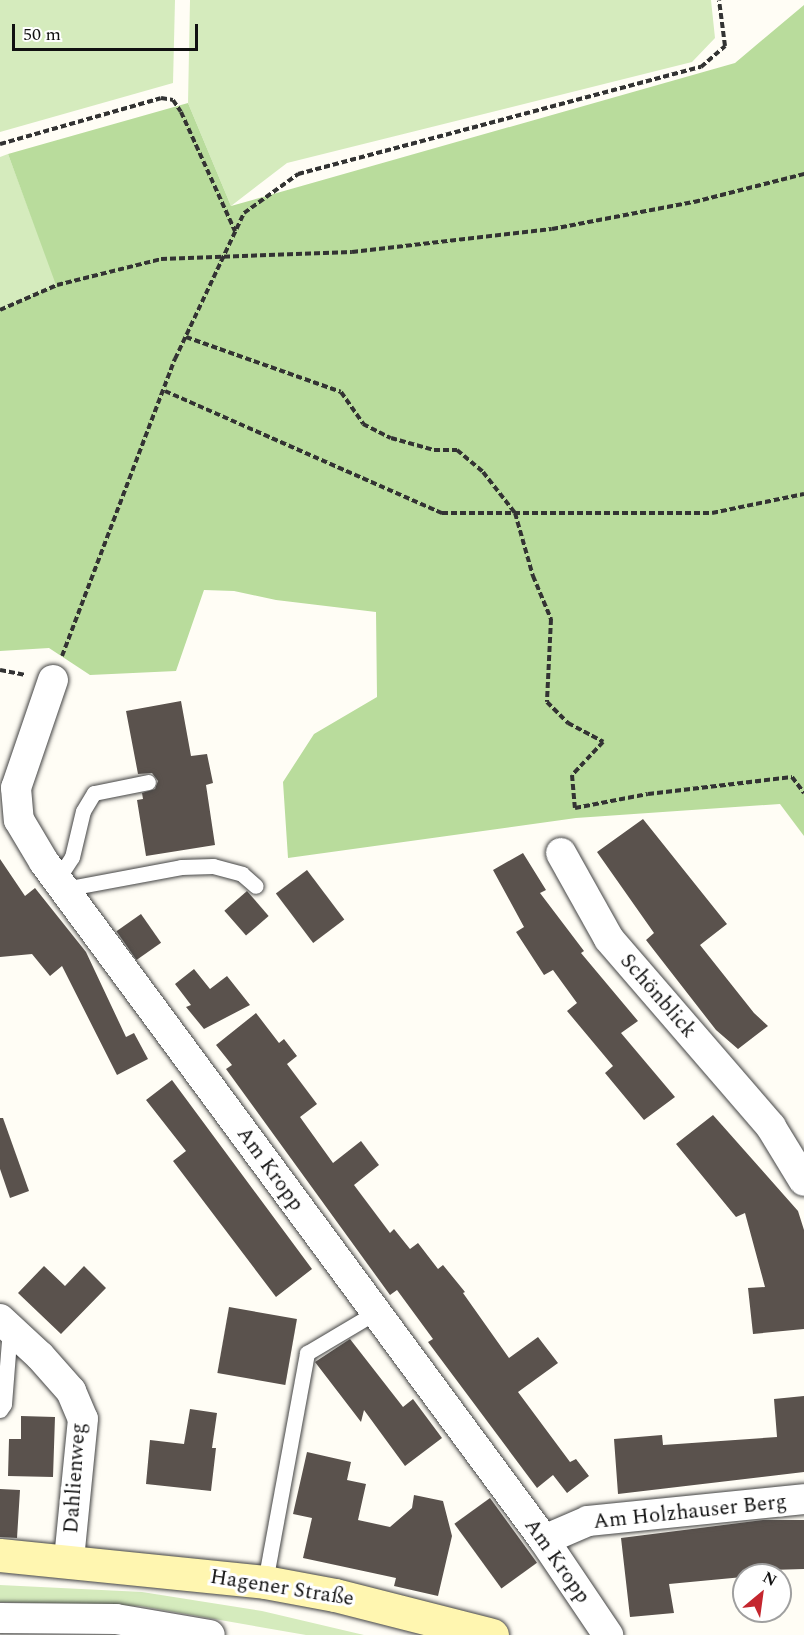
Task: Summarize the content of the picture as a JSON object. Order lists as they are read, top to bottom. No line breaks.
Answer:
{"streets":{"main road":["Hagener Straße"],"street":["Schönblick","Am Kropp","Dahlienweg","Am Holzhauser Berg"]},"crossings":[["Am Kropp","Am Holzhauser Berg"],["Dahlienweg","Hagener Straße"]],"scale_bar":"50 m","north":"top right"}
